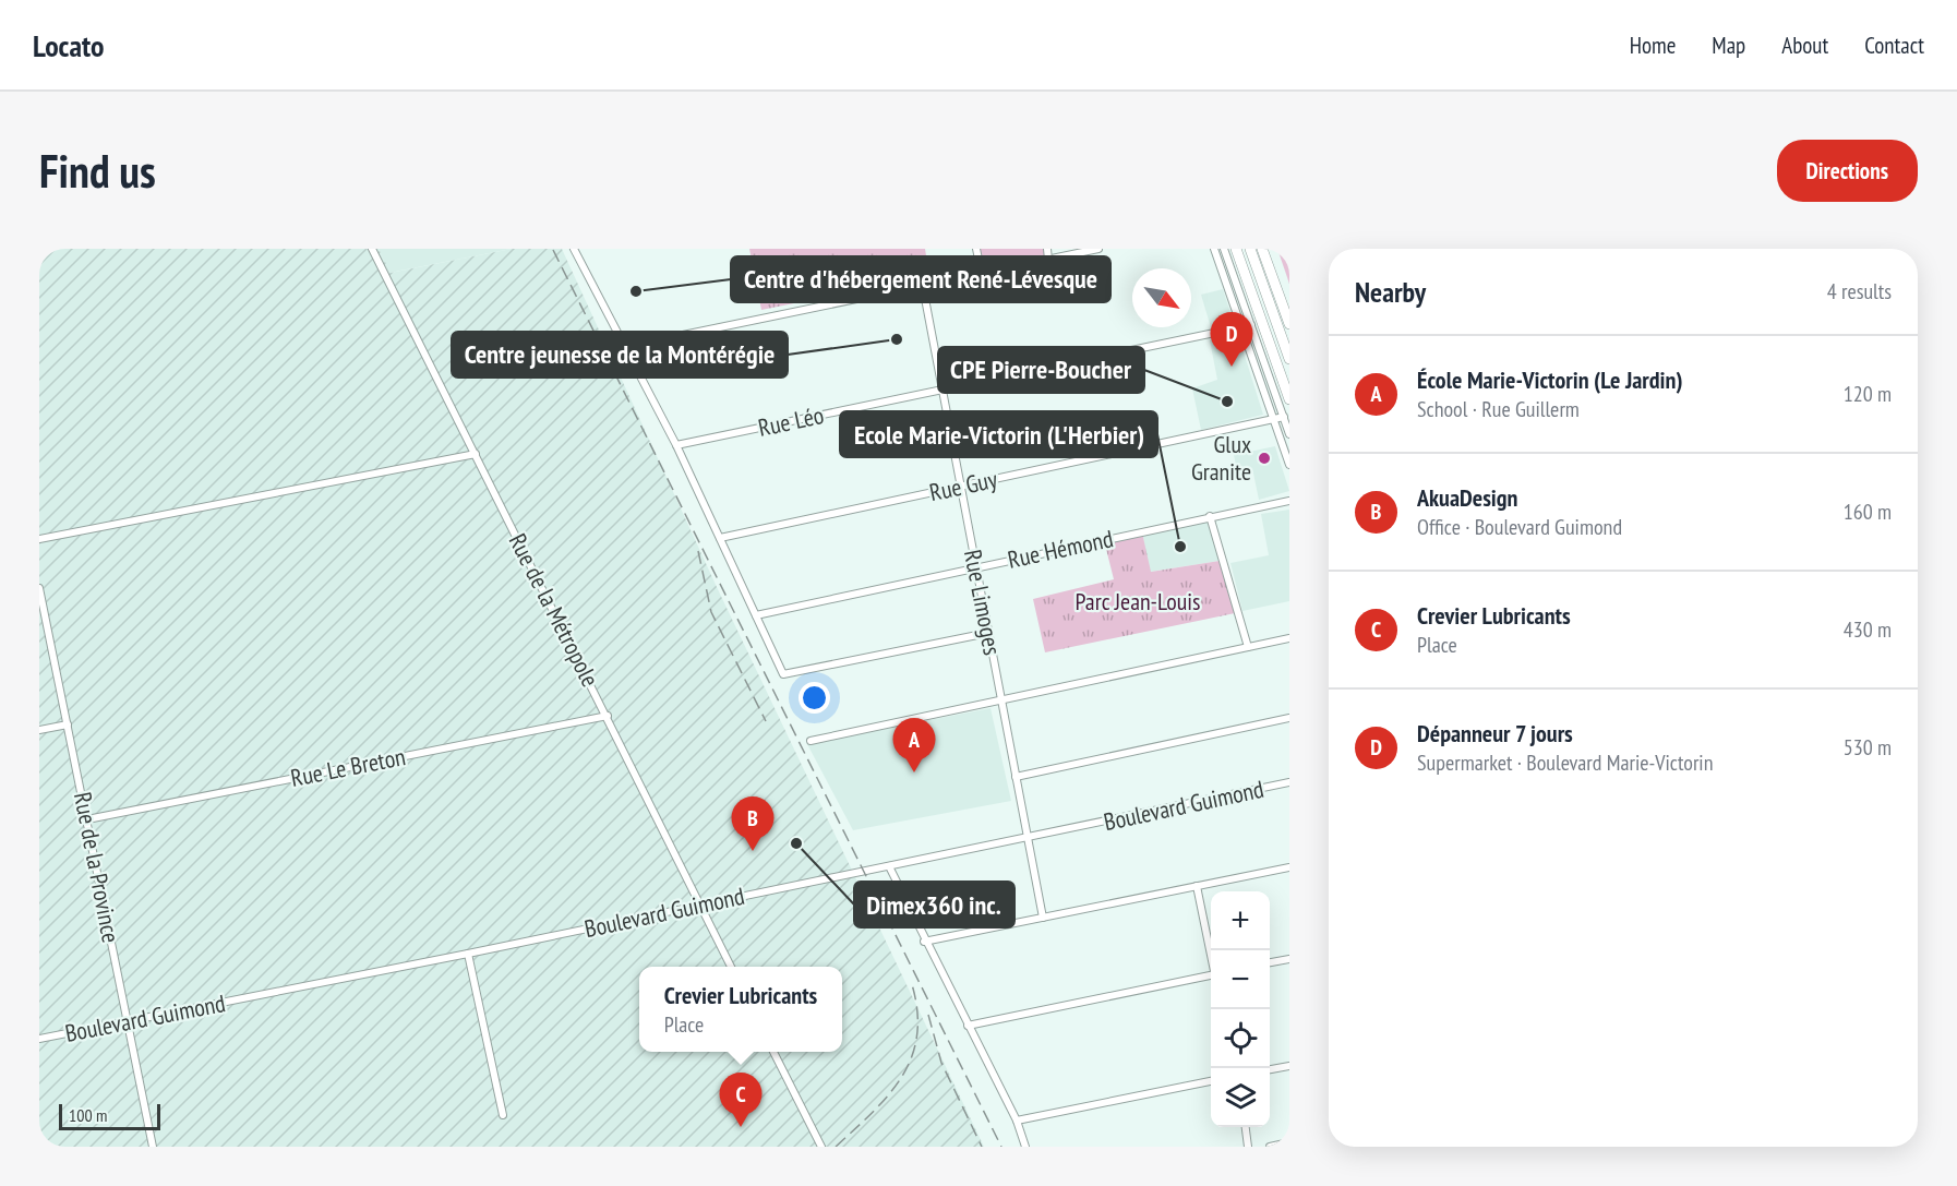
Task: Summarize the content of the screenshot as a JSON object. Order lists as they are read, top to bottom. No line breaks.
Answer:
{"streets":{"street":["Rue Léo","Rue Guy","Rue Hémond","Rue Limoges","Rue de la Métropole","Rue Le Breton","Boulevard Guimond","Rue de la Province"]},"crossings":[["Rue Léo","Rue Limoges"],["Rue Guy","Rue Limoges"],["Rue Hémond","Rue Limoges"],["Rue Limoges","Boulevard Guimond"],["Rue de la Métropole","Rue Le Breton"],["Rue de la Métropole","Boulevard Guimond"],["Rue Le Breton","Rue de la Province"],["Boulevard Guimond","Rue de la Province"]],"parks":["Parc Jean-Louis"],"places":["Centre d'hébergement René-Lévesque","Centre jeunesse de la Montérégie","CPE Pierre-Boucher","Glux Granite","Ecole Marie-Victorin (L'Herbier)","Dimex360 inc."],"scale_bar":"100 m","north":"bottom right","page":{"header":"Locato","nav":["Home","Map","About","Contact"],"buttons":"Directions","title":"Find us","heading":["Nearby","4 results"],"pins":["D","A","B","C"],"list":[{"mark":"A","name":"École Marie-Victorin (Le Jardin)","note":"School · Rue Guillerm","value":"120 m"},{"mark":"B","name":"AkuaDesign","note":"Office · Boulevard Guimond","value":"160 m"},{"mark":"C","name":"Crevier Lubricants","note":"Place","value":"430 m"},{"mark":"D","name":"Dépanneur 7 jours","note":"Supermarket · Boulevard Marie-Victorin","value":"530 m"}],"map_buttons":["+","−"],"popup":["Crevier Lubricants","Place"],"scale":"100 m"}}
